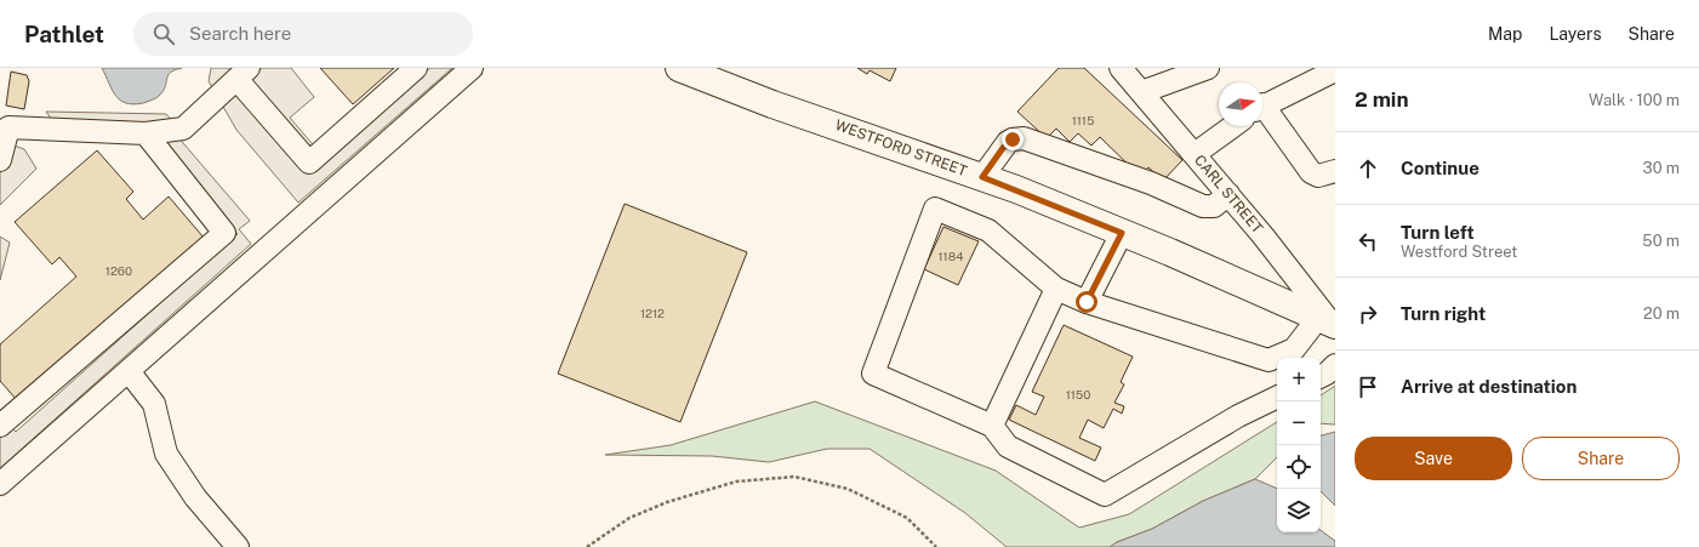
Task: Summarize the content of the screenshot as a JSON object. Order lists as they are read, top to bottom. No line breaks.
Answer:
{"streets":{"main road":["WESTFORD STREET"],"street":["CARL STREET"]},"crossings":[["WESTFORD STREET","CARL STREET"]],"house_numbers":["1115","1184","1260","1212","1150"],"north":"right","page":{"header":"Pathlet","search":"Search here","nav":["Map","Layers","Share"],"heading":["2 min","Walk · 100 m"],"list":[["Continue","30 m"],["Turn left","Westford Street","50 m"],["Turn right","20 m"],"Arrive at destination"],"map_buttons":["+","−"],"buttons":["Save","Share"]}}
